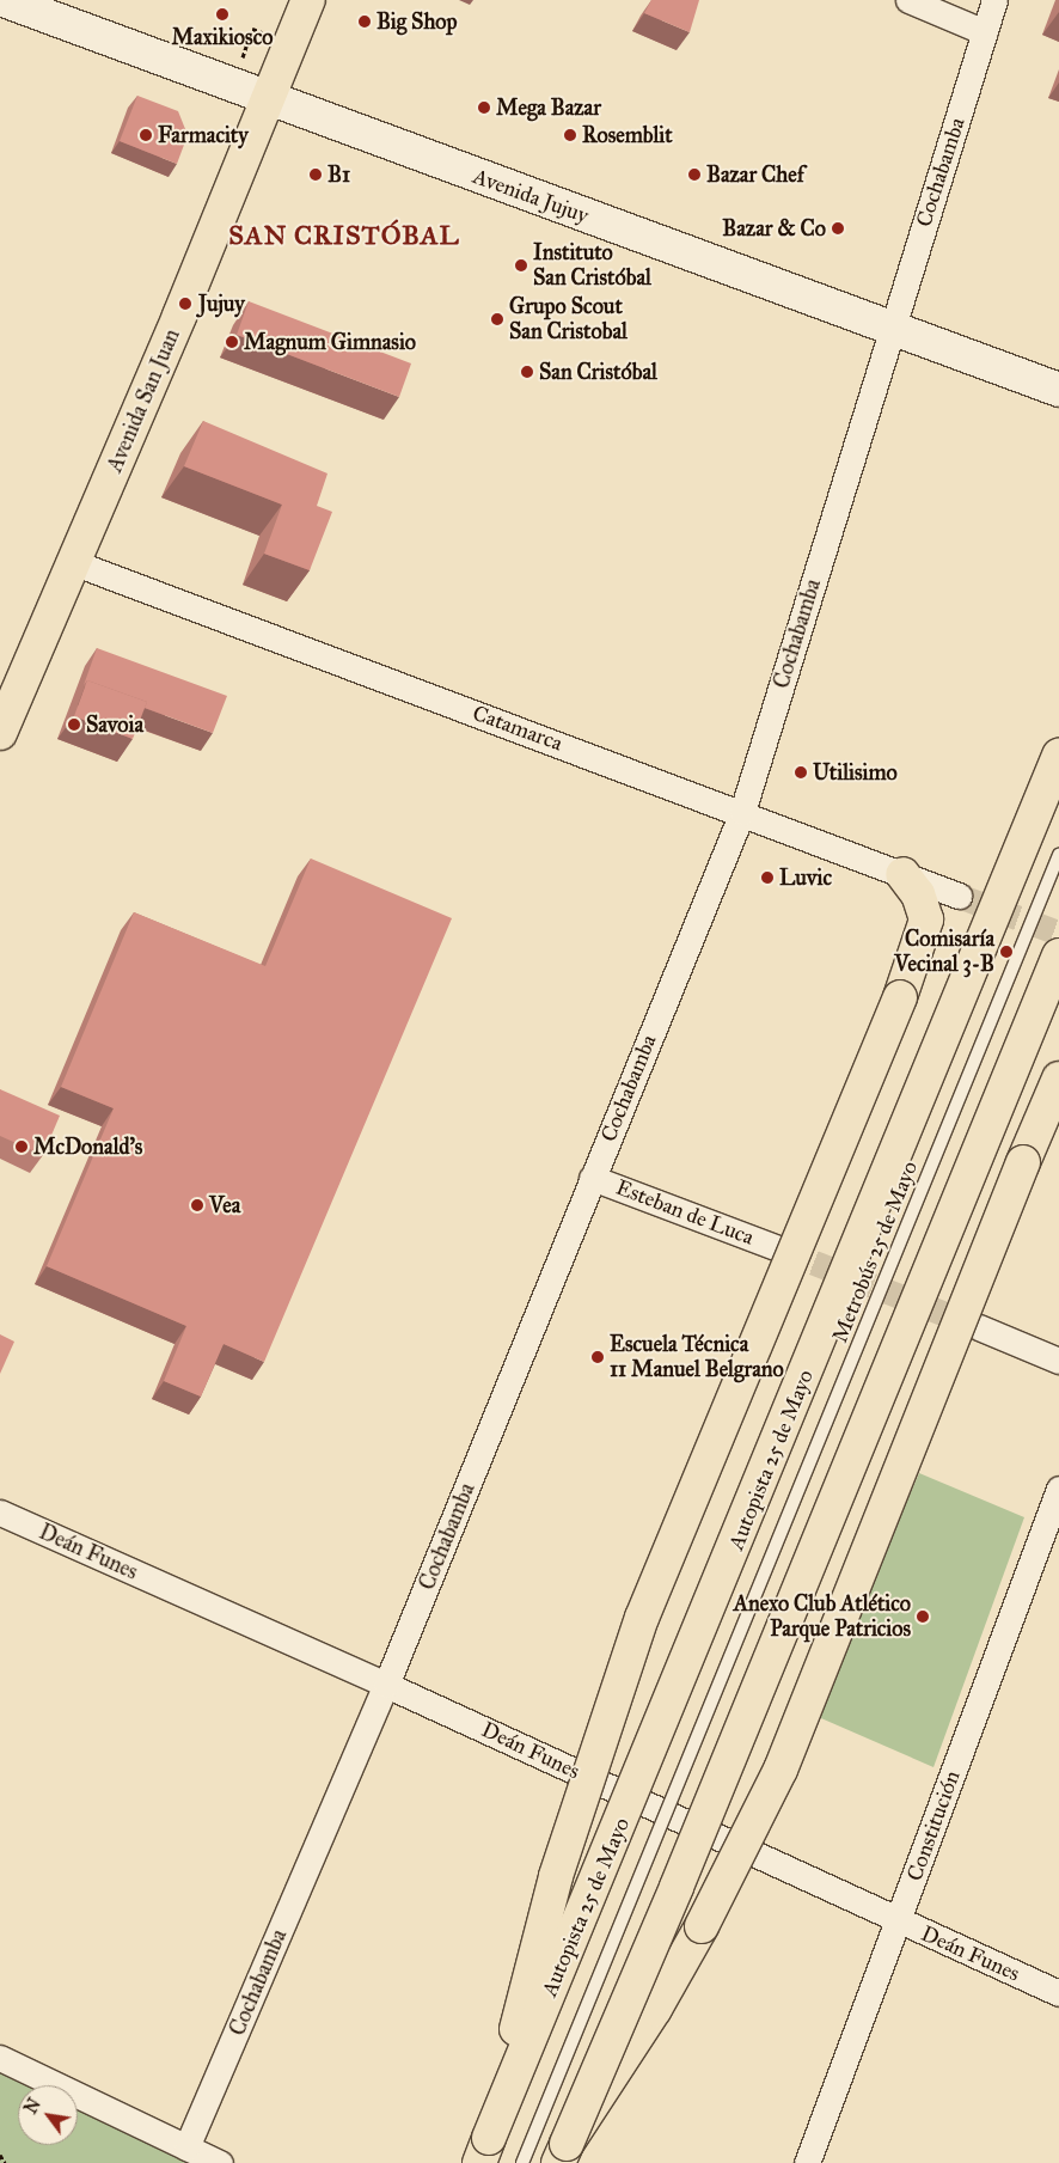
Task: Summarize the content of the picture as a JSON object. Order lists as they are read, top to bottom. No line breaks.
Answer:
{"streets":{"main road":["Avenida Jujuy","Avenida San Juan","Autopista 25 de Mayo"],"street":["Cochabamba","Catamarca","Esteban de Luca","Deán Funes","Constitución"],"lane":["Metrobús 25 de Mayo"]},"crossings":[["Cochabamba","Avenida Jujuy"],["Cochabamba","Catamarca"],["Cochabamba","Esteban de Luca"],["Cochabamba","Deán Funes"],["Avenida Jujuy","Avenida San Juan"],["Avenida San Juan","Catamarca"],["Deán Funes","Constitución"]],"districts":["SAN CRISTÓBAL"],"places":["Maxikiosco","Big Shop","Mega Bazar","Farmacity","Rosemblit","B1","Bazar Chef","Bazar & Co","Instituto San Cristóbal","Jujuy","Grupo Scout San Cristobal","Magnum Gimnasio","San Cristóbal","Savoia","Utilisimo","Luvic","Comisaría Vecinal 3-B","McDonald's","Vea","Escuela Técnica 11 Manuel Belgrano","Anexo Club Atlético Parque Patricios"],"north":"top left"}
